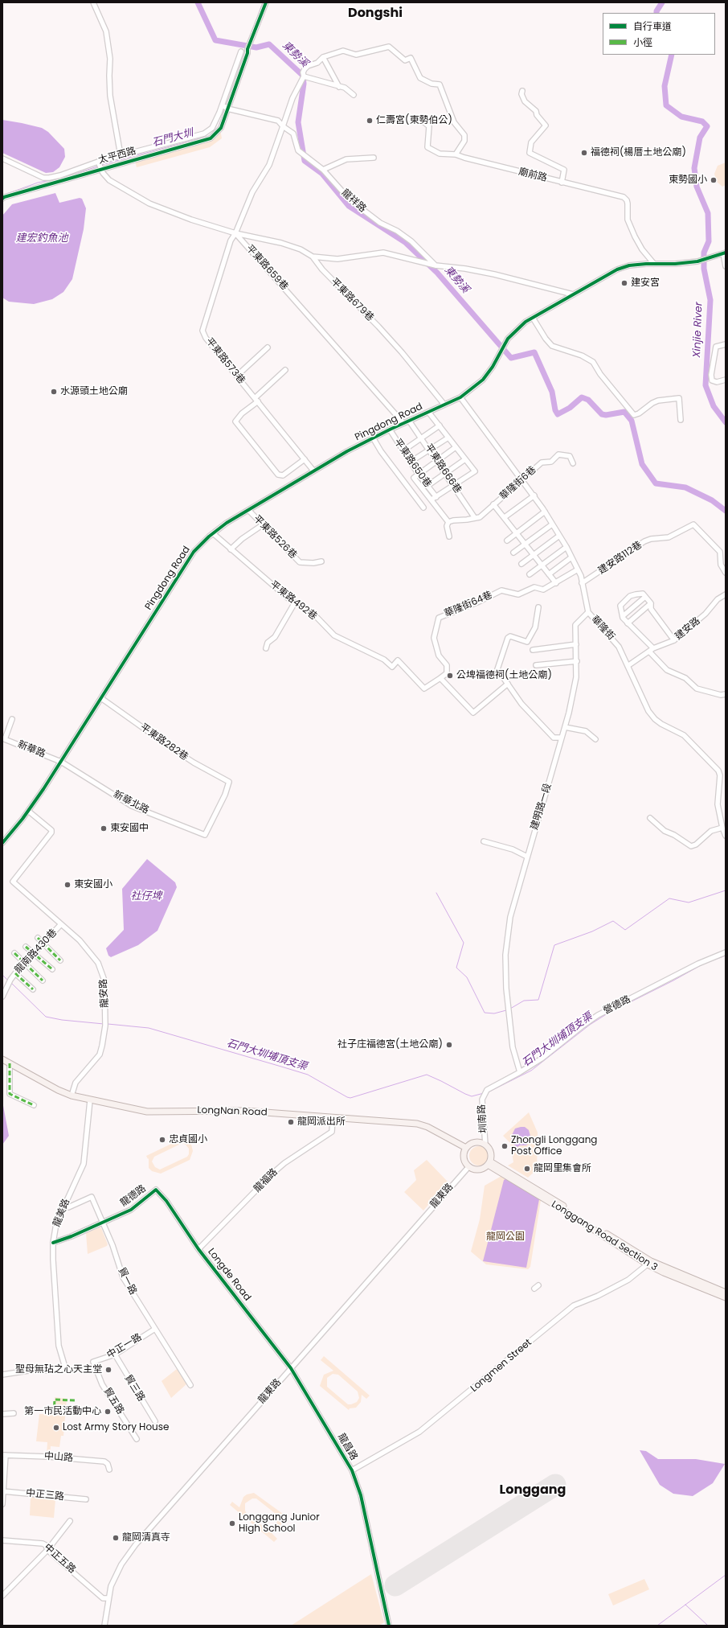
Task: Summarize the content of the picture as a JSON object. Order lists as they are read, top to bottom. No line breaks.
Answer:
{"streets":{"main road":["LongNan Road","Longgang Road Section 3"],"street":["太平西路","廟前路","龍祥路","平東路659巷","平東路679巷","平東路573巷","Pingdong Road","平東路650巷","平東路666巷","華隆街6巷","平東路526巷","建安路112巷","平東路492巷","華隆街64巷","華隆街","建安路","平東路282巷","新華路","新華北路","建明路一段","龍南路430巷","龍安路","營德路","圳南路","龍福路","龍東路","龍美路","Longde Road","貿一路","中正一路","Longmen Street","貿三路","貿五路","龍昌路","中山路","中正三路","中正五路"],"cycle path":["龍德路"]},"crossings":[["廟前路","Pingdong Road"],["平東路659巷","平東路679巷"],["平東路659巷","平東路573巷"],["平東路659巷","Pingdong Road"],["平東路679巷","平東路573巷"],["平東路679巷","Pingdong Road"],["平東路573巷","Pingdong Road"],["Pingdong Road","平東路650巷"],["Pingdong Road","平東路666巷"],["Pingdong Road","平東路526巷"],["Pingdong Road","平東路492巷"],["Pingdong Road","華隆街"],["Pingdong Road","平東路282巷"],["Pingdong Road","新華路"],["Pingdong Road","新華北路"],["Pingdong Road","龍安路"],["平東路666巷","華隆街6巷"],["華隆街6巷","華隆街"],["建安路112巷","華隆街"],["平東路492巷","華隆街64巷"],["華隆街64巷","華隆街"],["華隆街","建安路"],["華隆街","建明路一段"],["平東路282巷","新華北路"],["新華路","新華北路"],["建明路一段","營德路"],["龍南路430巷","龍安路"],["龍安路","LongNan Road"],["營德路","圳南路"],["LongNan Road","圳南路"],["LongNan Road","龍福路"],["LongNan Road","龍東路"],["LongNan Road","龍美路"],["LongNan Road","Longgang Road Section 3"],["圳南路","龍東路"],["圳南路","Longgang Road Section 3"],["龍福路","Longde Road"],["龍東路","Longgang Road Section 3"],["龍東路","Longde Road"],["龍東路","龍昌路"],["龍東路","中正五路"],["龍美路","貿一路"],["Longgang Road Section 3","Longmen Street"],["Longde Road","貿一路"],["Longde Road","龍昌路"],["貿一路","中正一路"],["中正一路","貿三路"],["中正一路","貿五路"],["Longmen Street","龍昌路"]],"districts":["Dongshi","Longgang"],"water":["東勢溪","石門大圳","建宏釣魚池","Xinjie River","社仔埤","石門大圳埔頂支渠"],"parks":["龍岡公園"],"places":["仁壽宮(東勢伯公)","福德祠(楊厝土地公廟)","東勢國小","建安宮","水源頭土地公廟","公埤福德祠(土地公廟)","東安國中","東安國小","社子庄福德宮(土地公廟)","龍岡派出所","忠貞國小","Zhongli Longgang Post Office","龍岡里集會所","聖母無玷之心天主堂","第一市民活動中心","Lost Army Story House","Longgang Junior High School","龍岡清真寺"],"legend":["自行車道","小徑"]}
